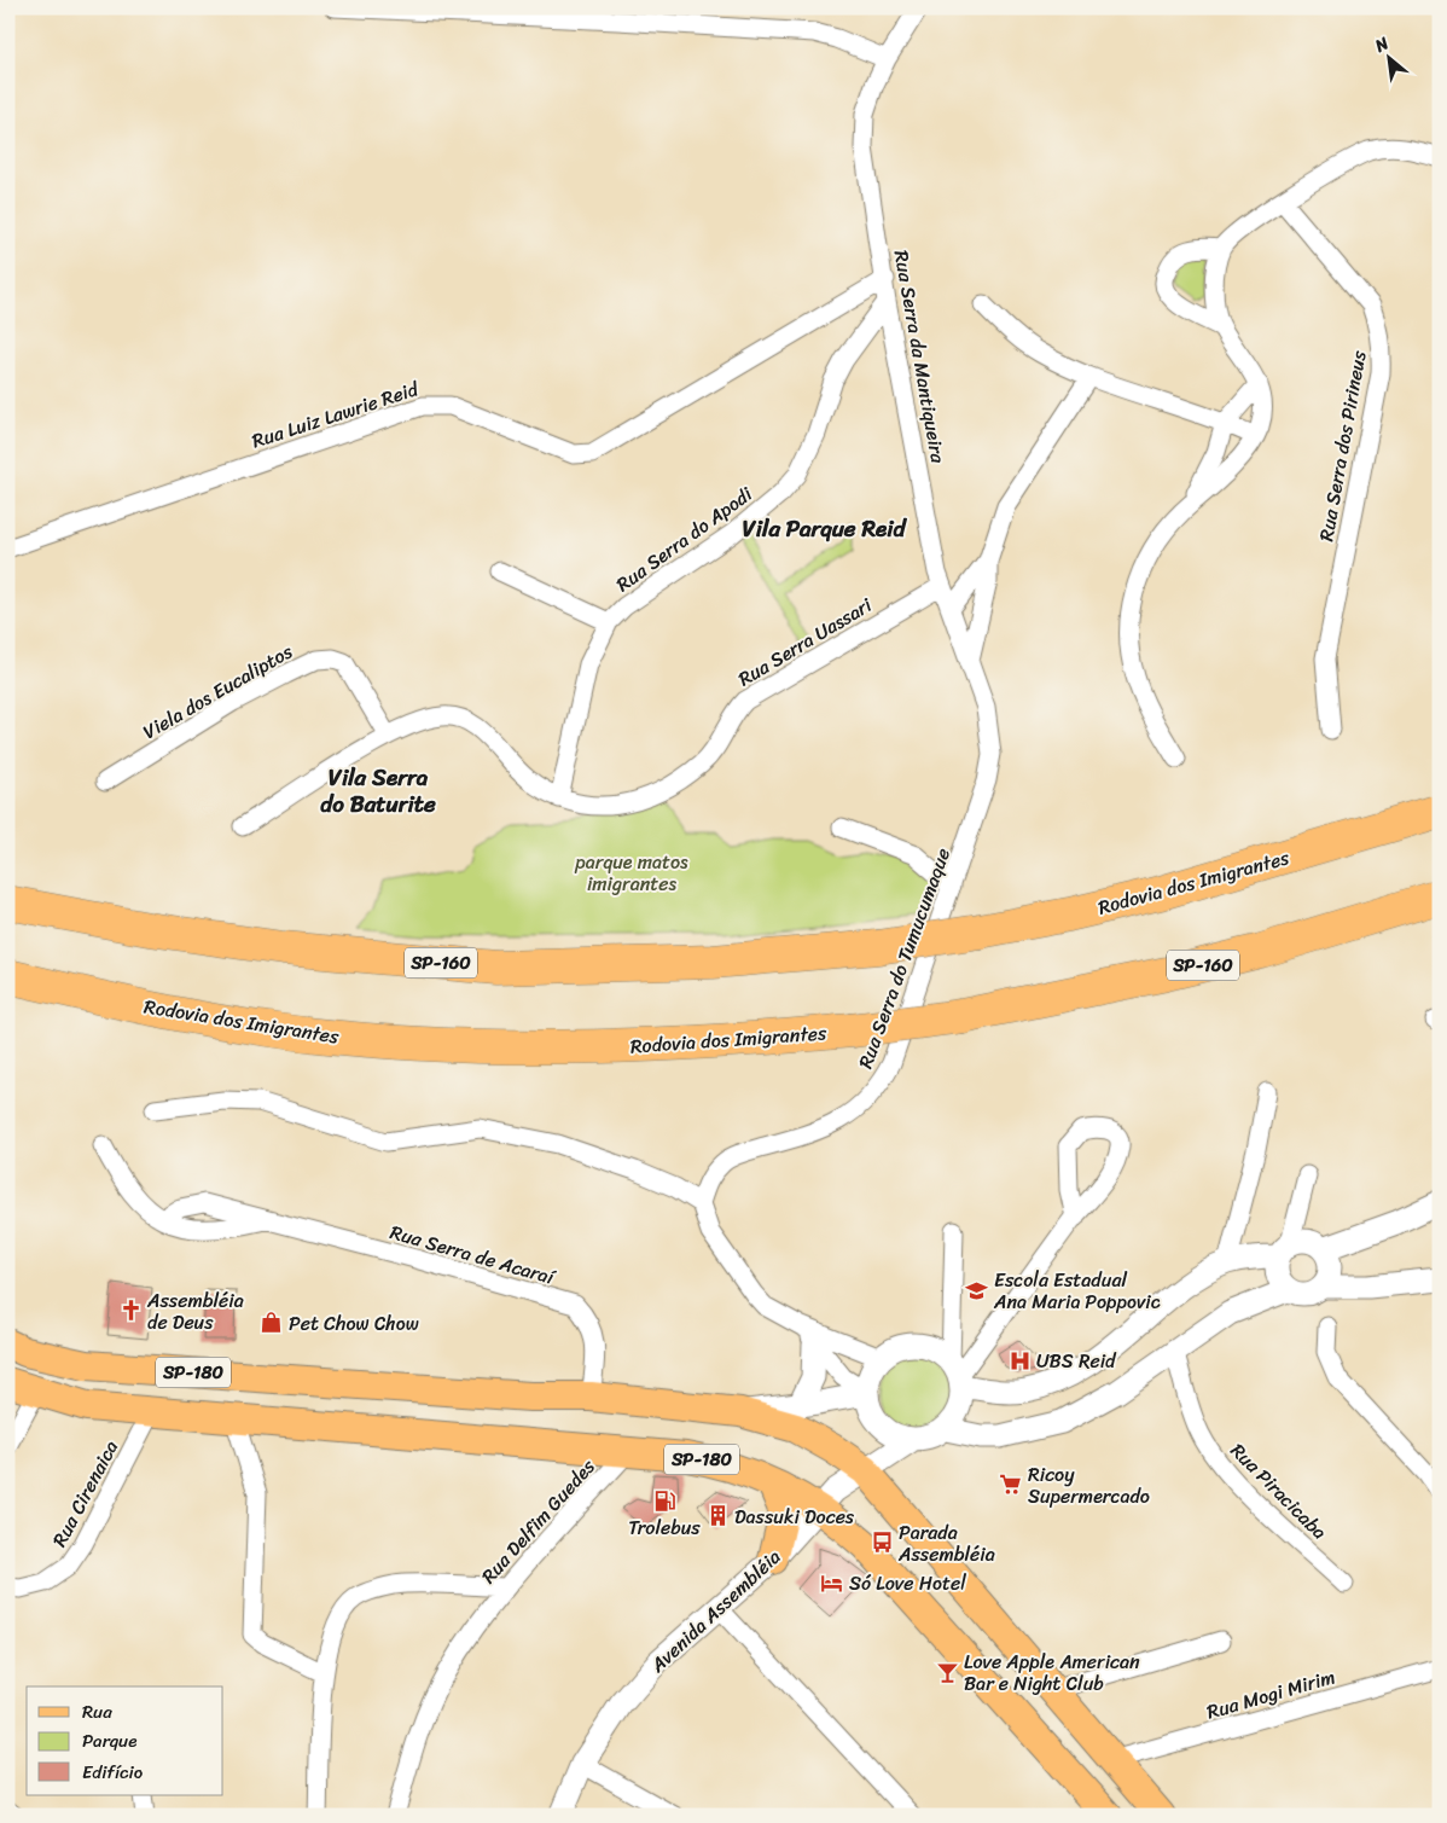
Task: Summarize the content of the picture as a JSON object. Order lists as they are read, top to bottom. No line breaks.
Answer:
{"streets":{"highway":["Rodovia dos Imigrantes","SP-160"],"main road":["SP-180"],"street":["Rua Serra da Mantiqueira","Rua Luiz Lawrie Reid","Rua Serra dos Pirineus","Rua Serra do Apodi","Rua Serra Uassari","Viela dos Eucaliptos","Rua Serra do Tumucumaque","Rua Serra de Acaraí","Rua Piracicaba","Rua Cirenaica","Rua Delfim Guedes","Avenida Assembléia","Rua Mogi Mirim"]},"crossings":[["Rua Serra da Mantiqueira","Rua Luiz Lawrie Reid"],["Rua Serra da Mantiqueira","Rua Serra do Apodi"],["Rua Serra da Mantiqueira","Rua Serra Uassari"],["Rua Serra da Mantiqueira","Rua Serra do Tumucumaque"],["Rua Serra do Apodi","Rua Serra Uassari"],["Rua Serra Uassari","Viela dos Eucaliptos"],["Rua Serra de Acaraí","SP-180"],["SP-180","Rua Cirenaica"],["SP-180","Rua Delfim Guedes"],["SP-180","Avenida Assembléia"],["SP-180","Rua Mogi Mirim"]],"districts":["Vila Parque Reid","Vila Serra do Baturite"],"parks":["parque matos imigrantes"],"places":{"school or university":["Escola Estadual Ana Maria Poppovic"],"church":["Assembléia de Deus"],"shop":["Pet Chow Chow"],"hospital":["UBS Reid"],"supermarket":["Ricoy Supermercado"],"fuel station":["Trolebus"],"building":["Dassuki Doces"],"bus stop":["Parada Assembléia"],"hotel":["Só Love Hotel"],"bar":["Love Apple American Bar e Night Club"]},"legend":["Rua","Parque","Edifício"],"north":"top left"}
